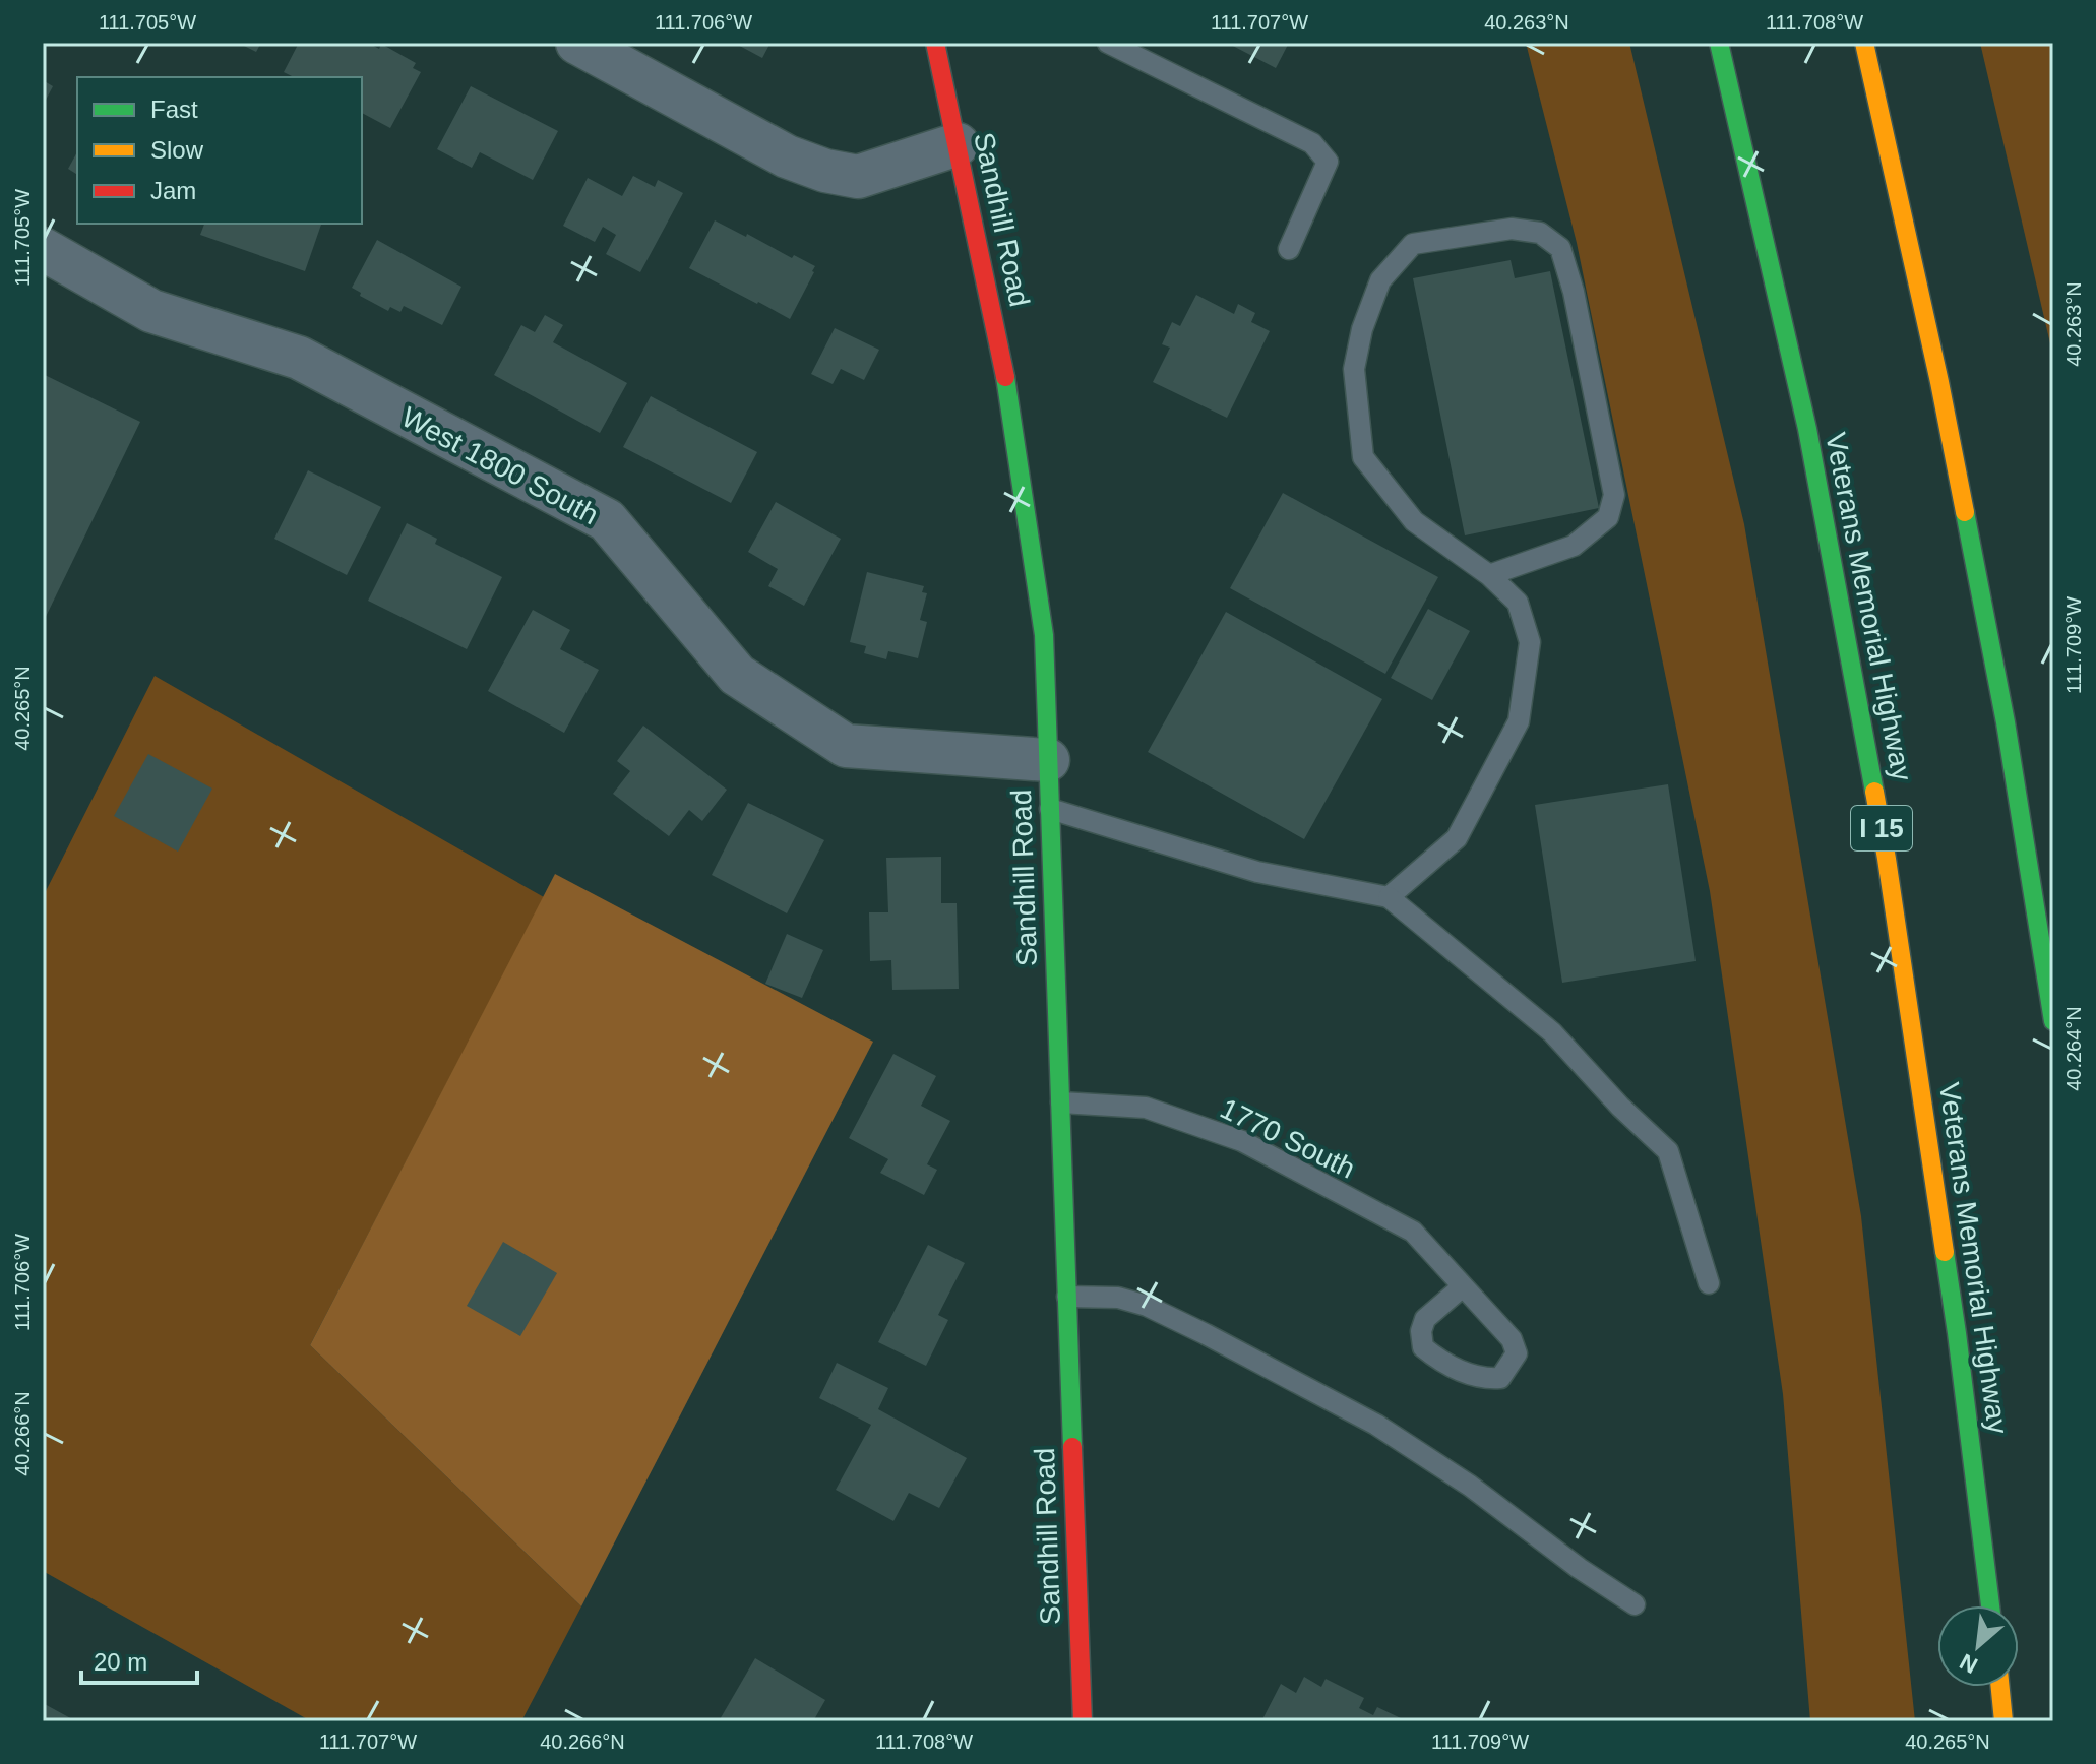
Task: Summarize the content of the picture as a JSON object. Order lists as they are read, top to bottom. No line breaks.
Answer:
{"streets":{"main road":["Sandhill Road","Veterans Memorial Highway","I 15"],"street":["West 1800 South"],"lane":["1770 South"]},"crossings":[["Sandhill Road","West 1800 South"],["Sandhill Road","1770 South"]],"legend":["Fast","Slow","Jam"],"scale_bar":"20 m","north":"bottom left","coordinates":["111.705°W","111.706°W","111.707°W","40.263°N","111.708°W","111.709°W","40.265°N","40.264°N","40.266°N"]}
